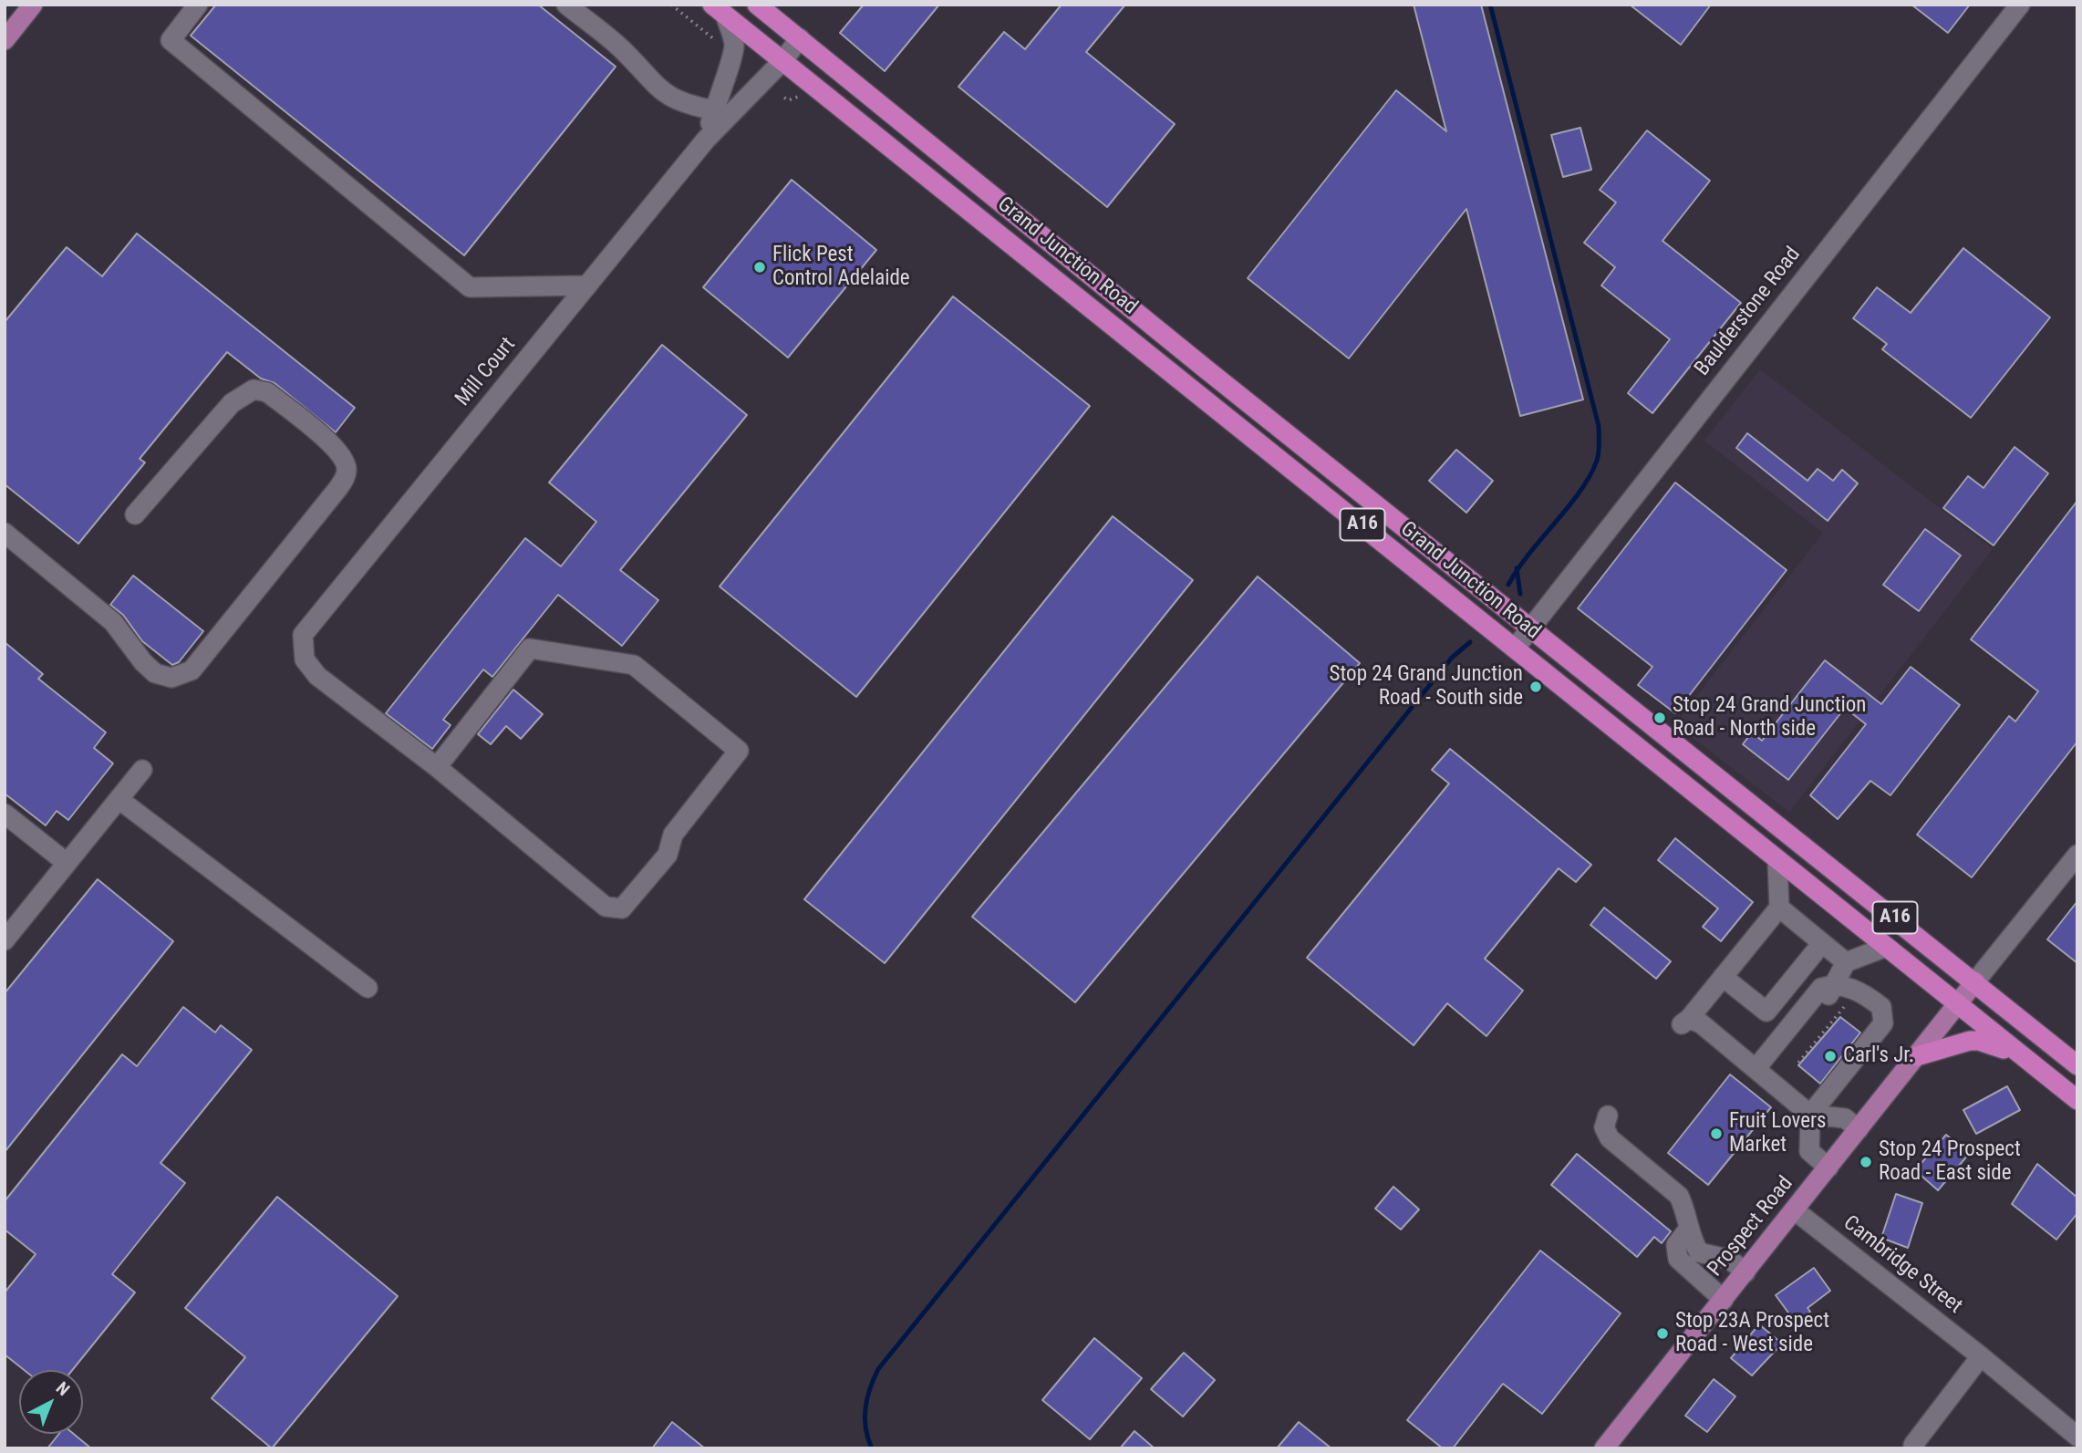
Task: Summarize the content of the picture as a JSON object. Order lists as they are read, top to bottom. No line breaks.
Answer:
{"streets":{"highway":["Grand Junction Road","A16"],"main road":["Prospect Road"],"street":["Baulderstone Road","Mill Court","Cambridge Street"]},"crossings":[["Grand Junction Road","Baulderstone Road"],["Grand Junction Road","Mill Court"],["Grand Junction Road","Prospect Road"],["Prospect Road","Cambridge Street"]],"places":["Flick Pest Control Adelaide","Stop 24 Grand Junction Road - South side","Stop 24 Grand Junction Road - North side","Carl's Jr.","Fruit Lovers Market","Stop 24 Prospect Road - East side","Stop 23A Prospect Road - West side"],"north":"top right"}
